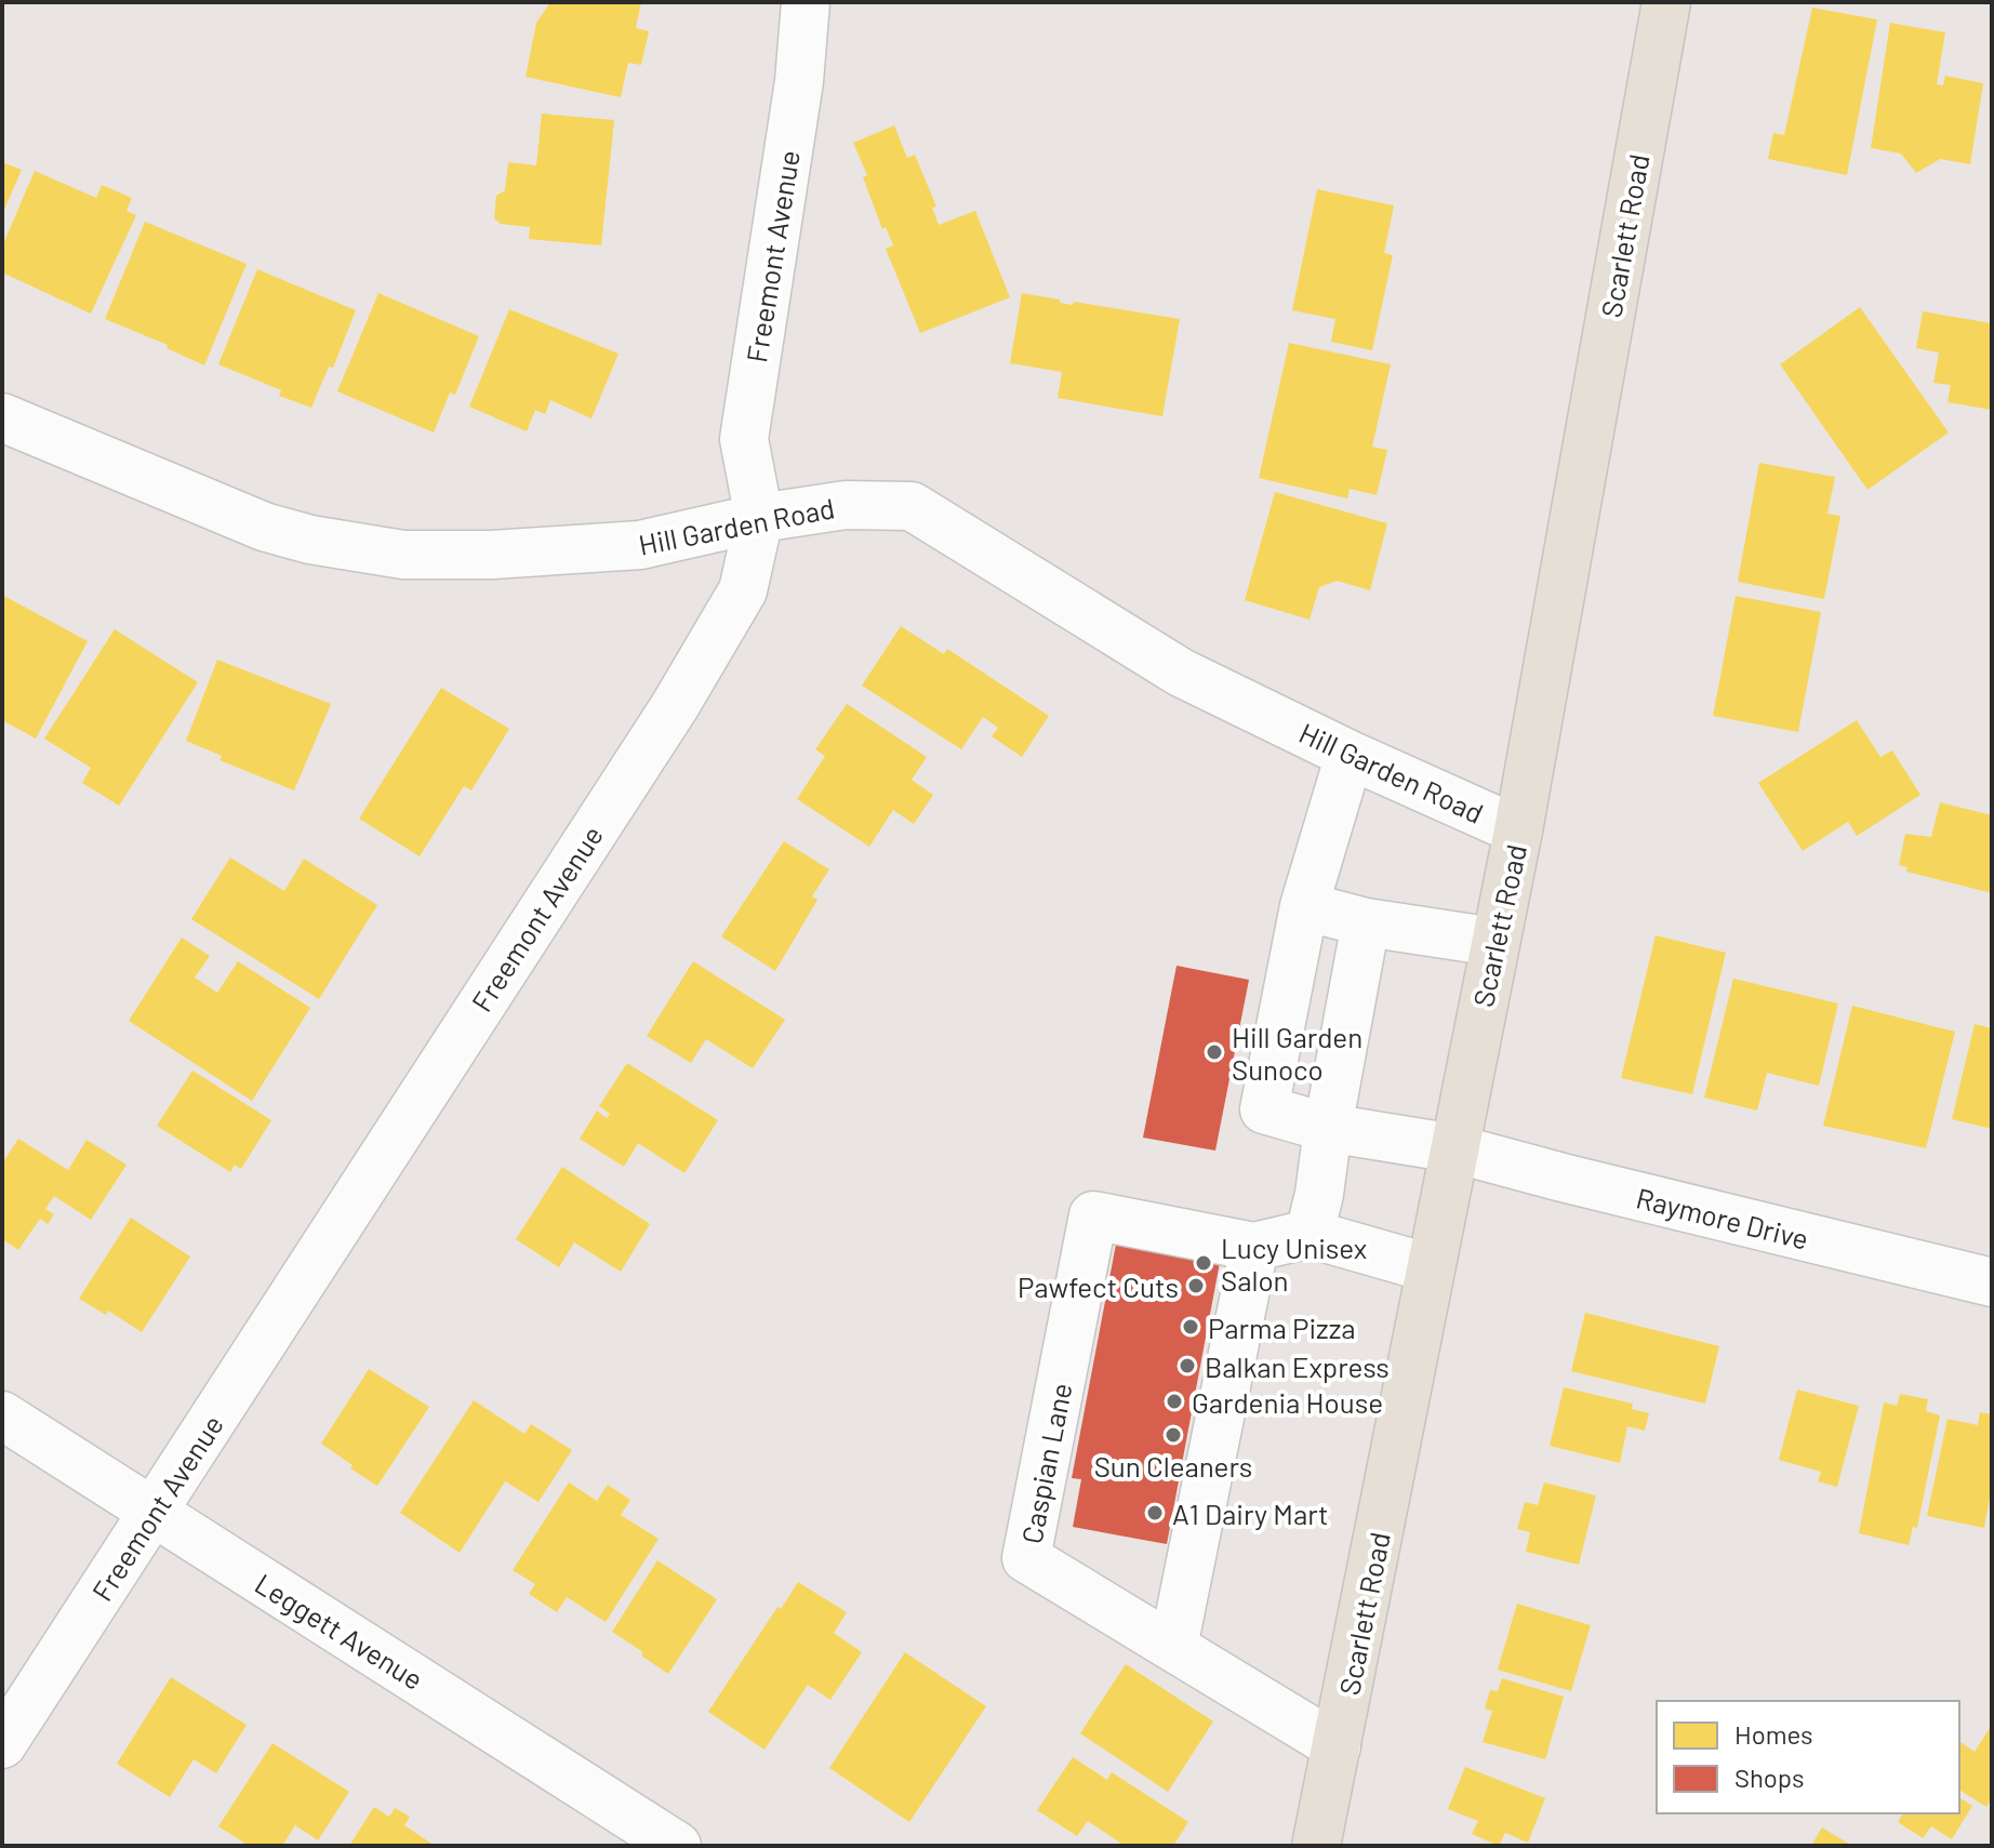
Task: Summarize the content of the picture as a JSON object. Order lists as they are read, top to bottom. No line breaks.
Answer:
{"streets":{"main road":["Scarlett Road"],"street":["Freemont Avenue","Hill Garden Road","Raymore Drive","Caspian Lane","Leggett Avenue"]},"crossings":[["Scarlett Road","Hill Garden Road"],["Scarlett Road","Raymore Drive"],["Scarlett Road","Caspian Lane"],["Freemont Avenue","Hill Garden Road"],["Freemont Avenue","Leggett Avenue"]],"places":["Hill Garden Sunoco","Lucy Unisex Salon","Pawfect Cuts","Parma Pizza","Balkan Express","Gardenia House","Sun Cleaners","A1 Dairy Mart"],"legend":["Homes","Shops"]}
